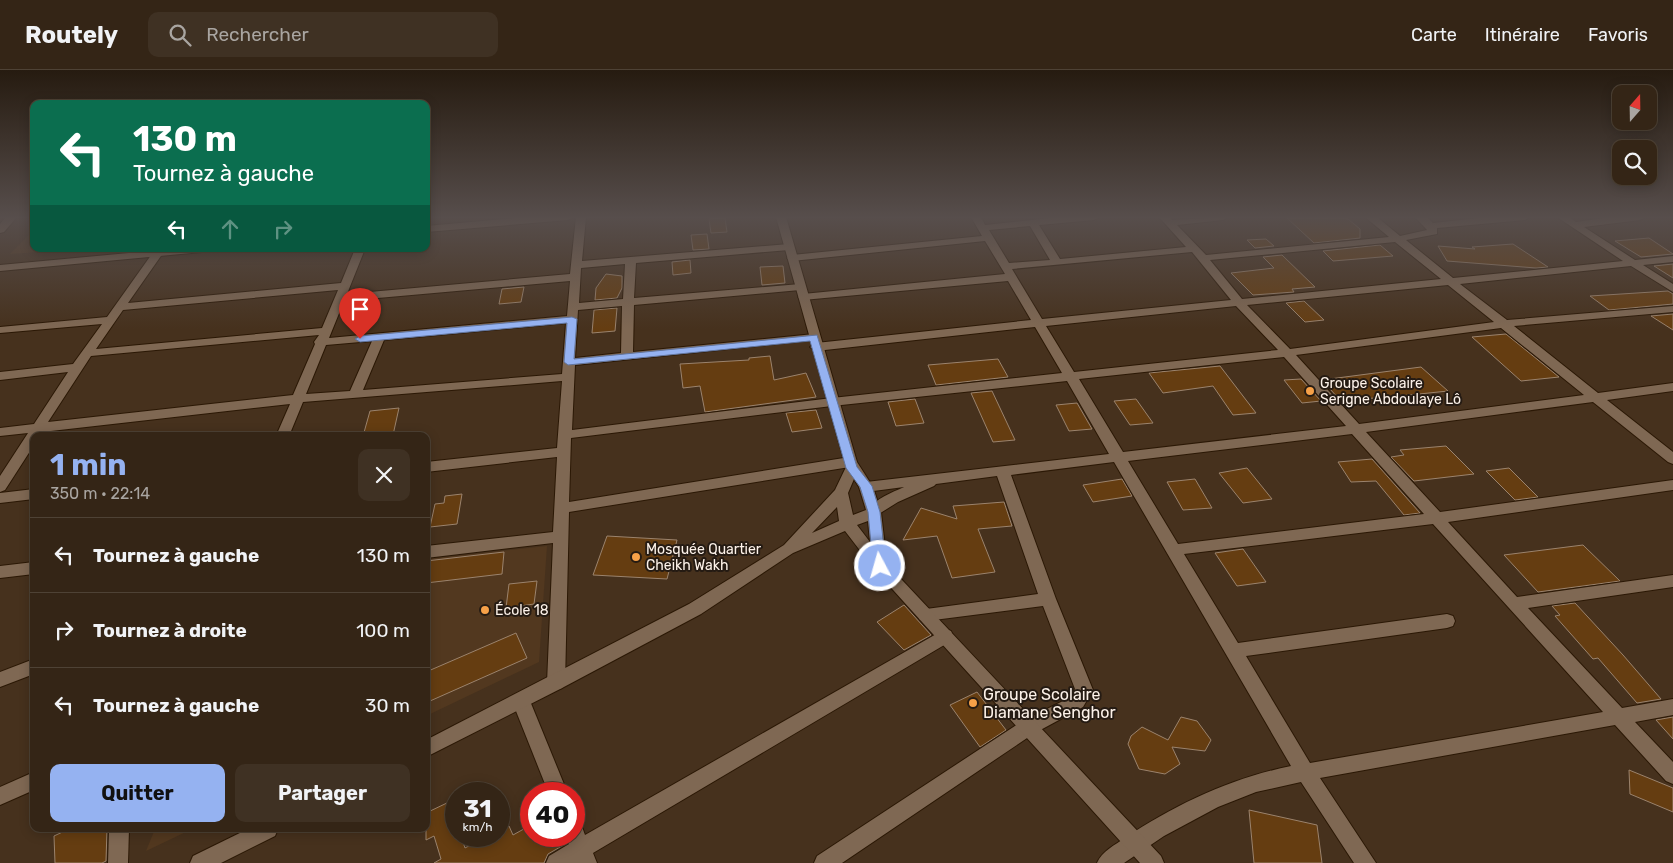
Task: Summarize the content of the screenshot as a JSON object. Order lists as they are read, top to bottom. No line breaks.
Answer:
{"places":["Groupe Scolaire Serigne Abdoulaye Lô","Mosquée Quartier Cheikh Wakh","École 18","Groupe Scolaire Diamane Senghor"],"north":"top","page":{"header":"Routely","search":"Rechercher","nav":["Carte","Itinéraire","Favoris"],"turn":["130 m","Tournez à gauche"],"heading":["1 min","350 m · 22:14"],"list":[{"name":"Tournez à gauche","value":"130 m"},{"name":"Tournez à droite","value":"100 m"},{"name":"Tournez à gauche","value":"30 m"}],"buttons":["Quitter","Partager"],"speed":"31 km/h","limit":"40"}}
